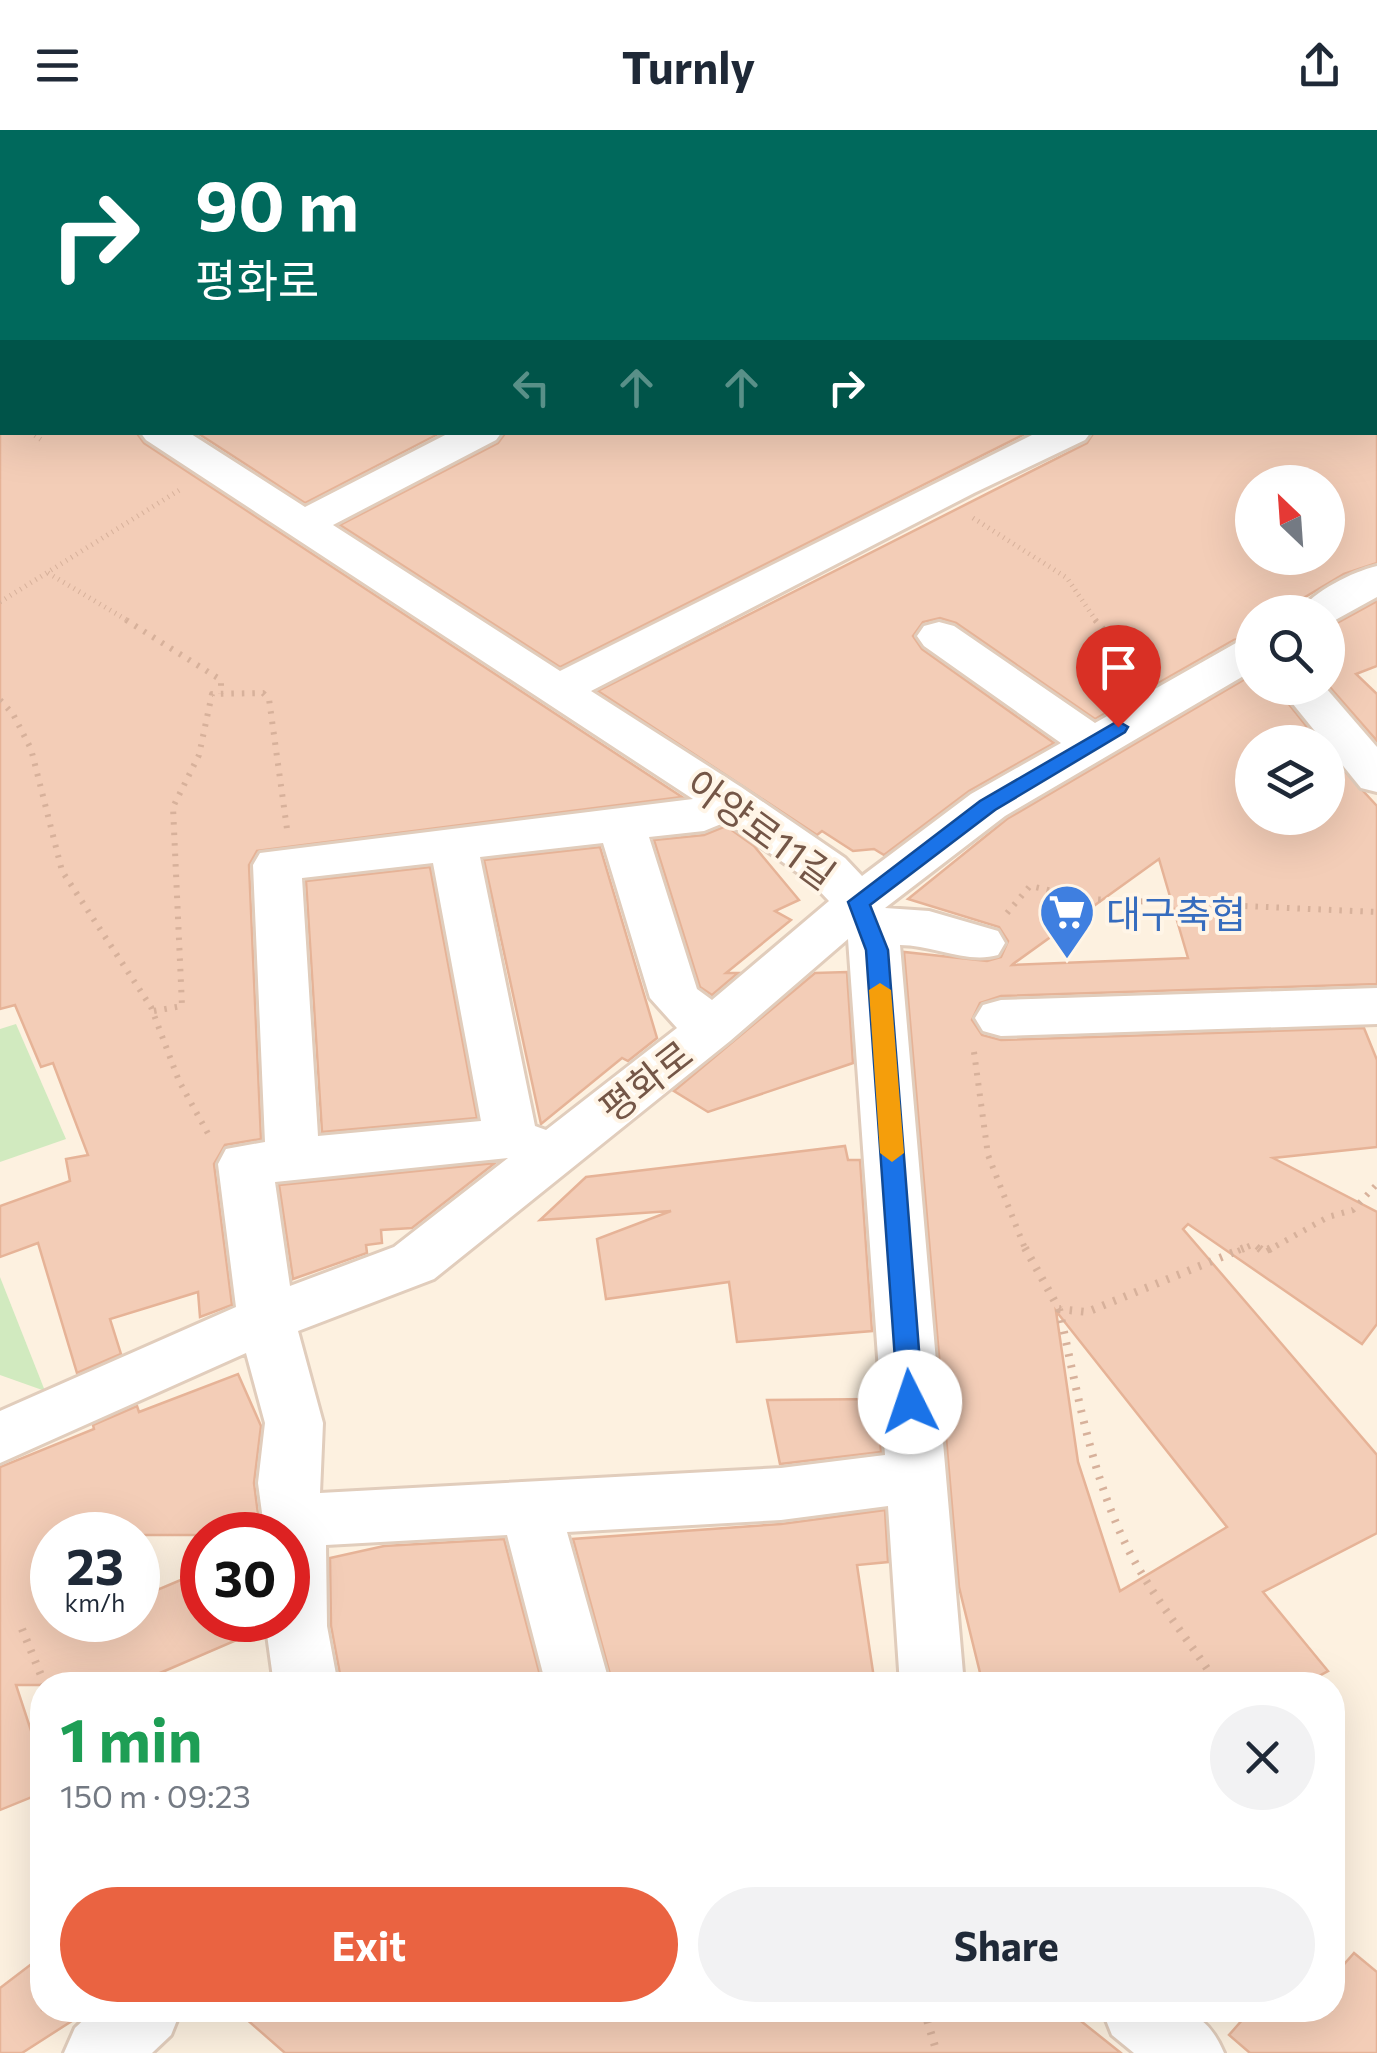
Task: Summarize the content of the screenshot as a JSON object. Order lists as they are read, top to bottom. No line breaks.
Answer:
{"streets":{"street":["아양로11길","평화로"]},"crossings":[["아양로11길","평화로"]],"places":{"supermarket":["대구축협"]},"north":"top left","page":{"header":"Turnly","turn":["90 m","평화로"],"speed":"23 km/h","limit":"30","heading":["1 min","150 m · 09:23"],"buttons":["Exit","Share"]}}
